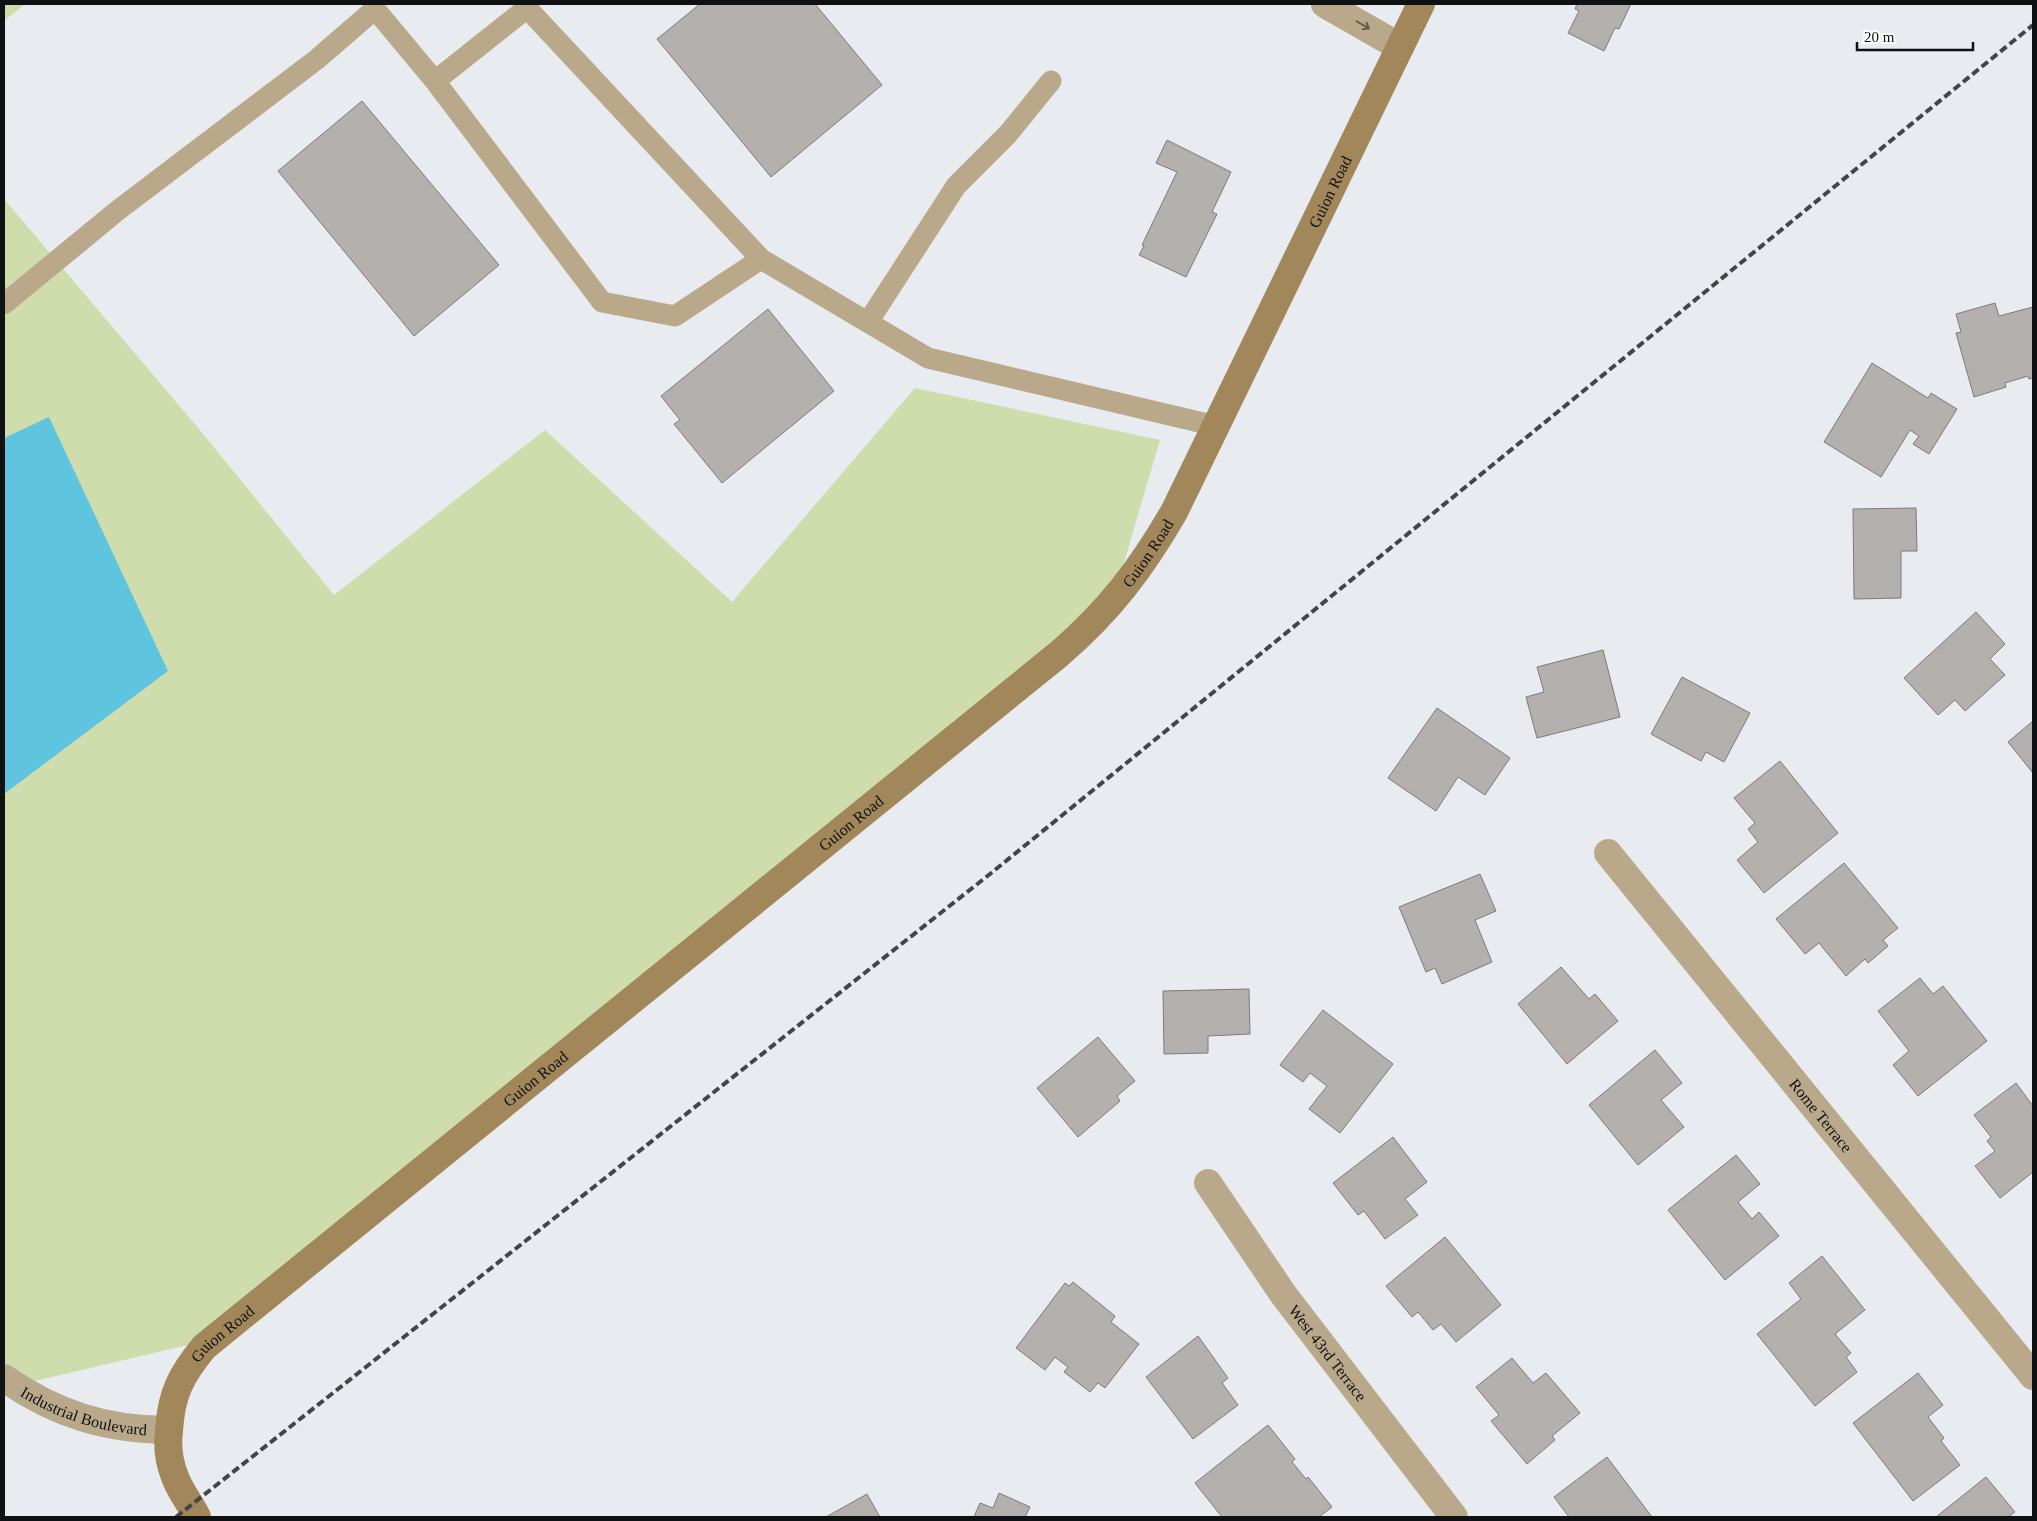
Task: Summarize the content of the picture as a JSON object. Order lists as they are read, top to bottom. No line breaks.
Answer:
{"streets":{"street":["Guion Road","Rome Terrace","West 43rd Terrace","Industrial Boulevard"]},"crossings":[["Guion Road","Industrial Boulevard"]],"scale_bar":"20 m"}
